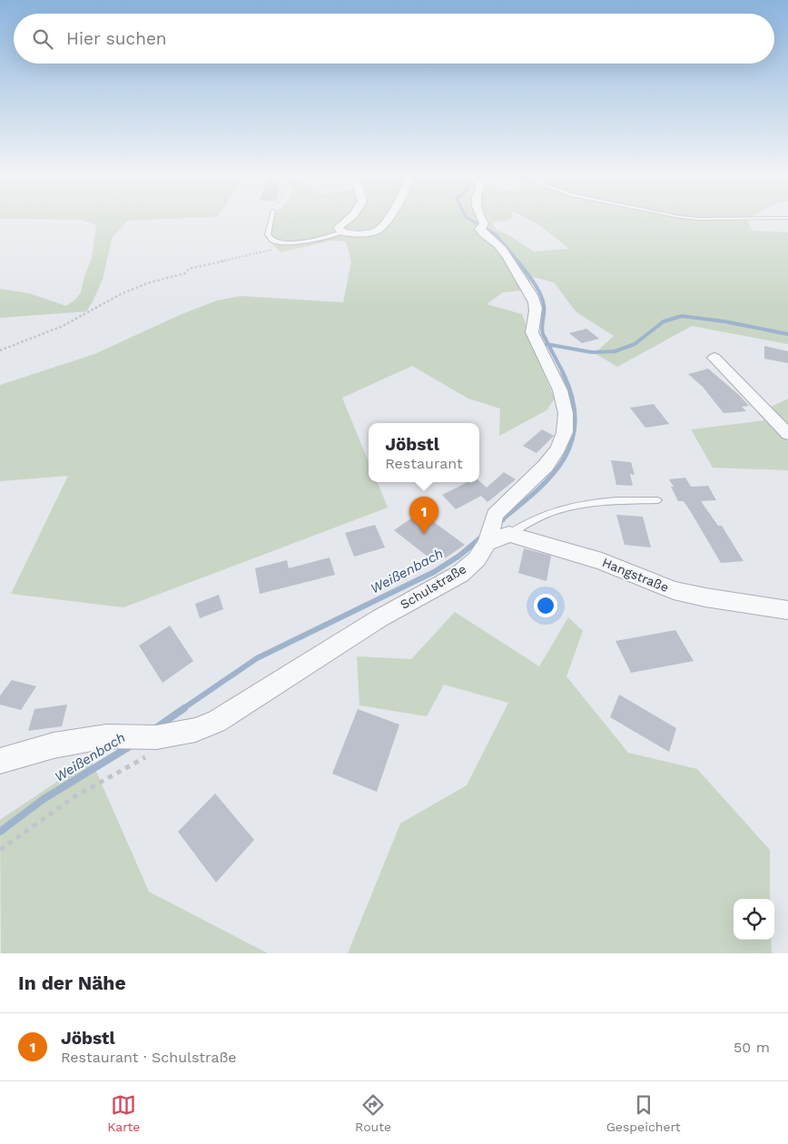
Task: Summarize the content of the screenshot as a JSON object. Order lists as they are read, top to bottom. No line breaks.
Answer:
{"streets":{"street":["Hangstraße","Schulstraße"]},"crossings":[["Hangstraße","Schulstraße"]],"water":["Weißenbach"],"page":{"search":"Hier suchen","popup":["Jöbstl","Restaurant"],"pins":"1","heading":"In der Nähe","list":[{"mark":"1","name":"Jöbstl","note":"Restaurant · Schulstraße","value":"50 m"}],"nav":["Karte","Route","Gespeichert"]}}
